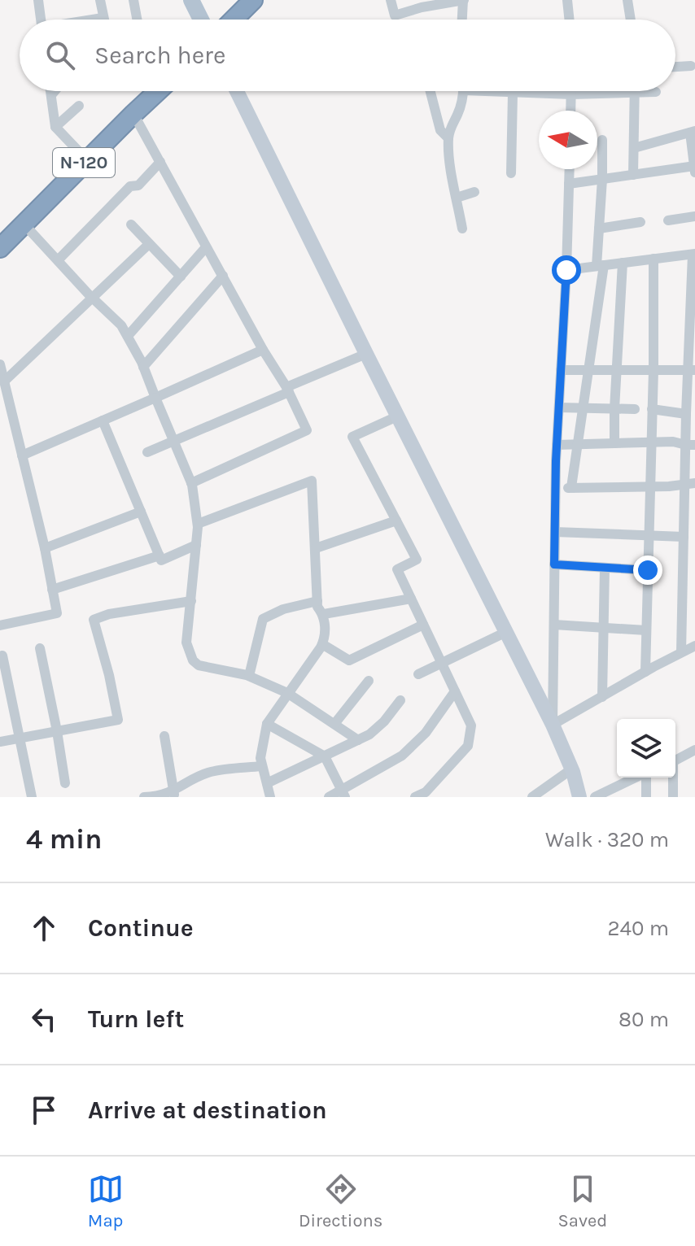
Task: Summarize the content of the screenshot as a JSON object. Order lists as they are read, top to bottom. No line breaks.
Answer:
{"streets":{"highway":["N-120"]},"north":"left","page":{"search":"Search here","heading":["4 min","Walk · 320 m"],"list":[["Continue","240 m"],["Turn left","80 m"],"Arrive at destination"],"nav":["Map","Directions","Saved"]}}
